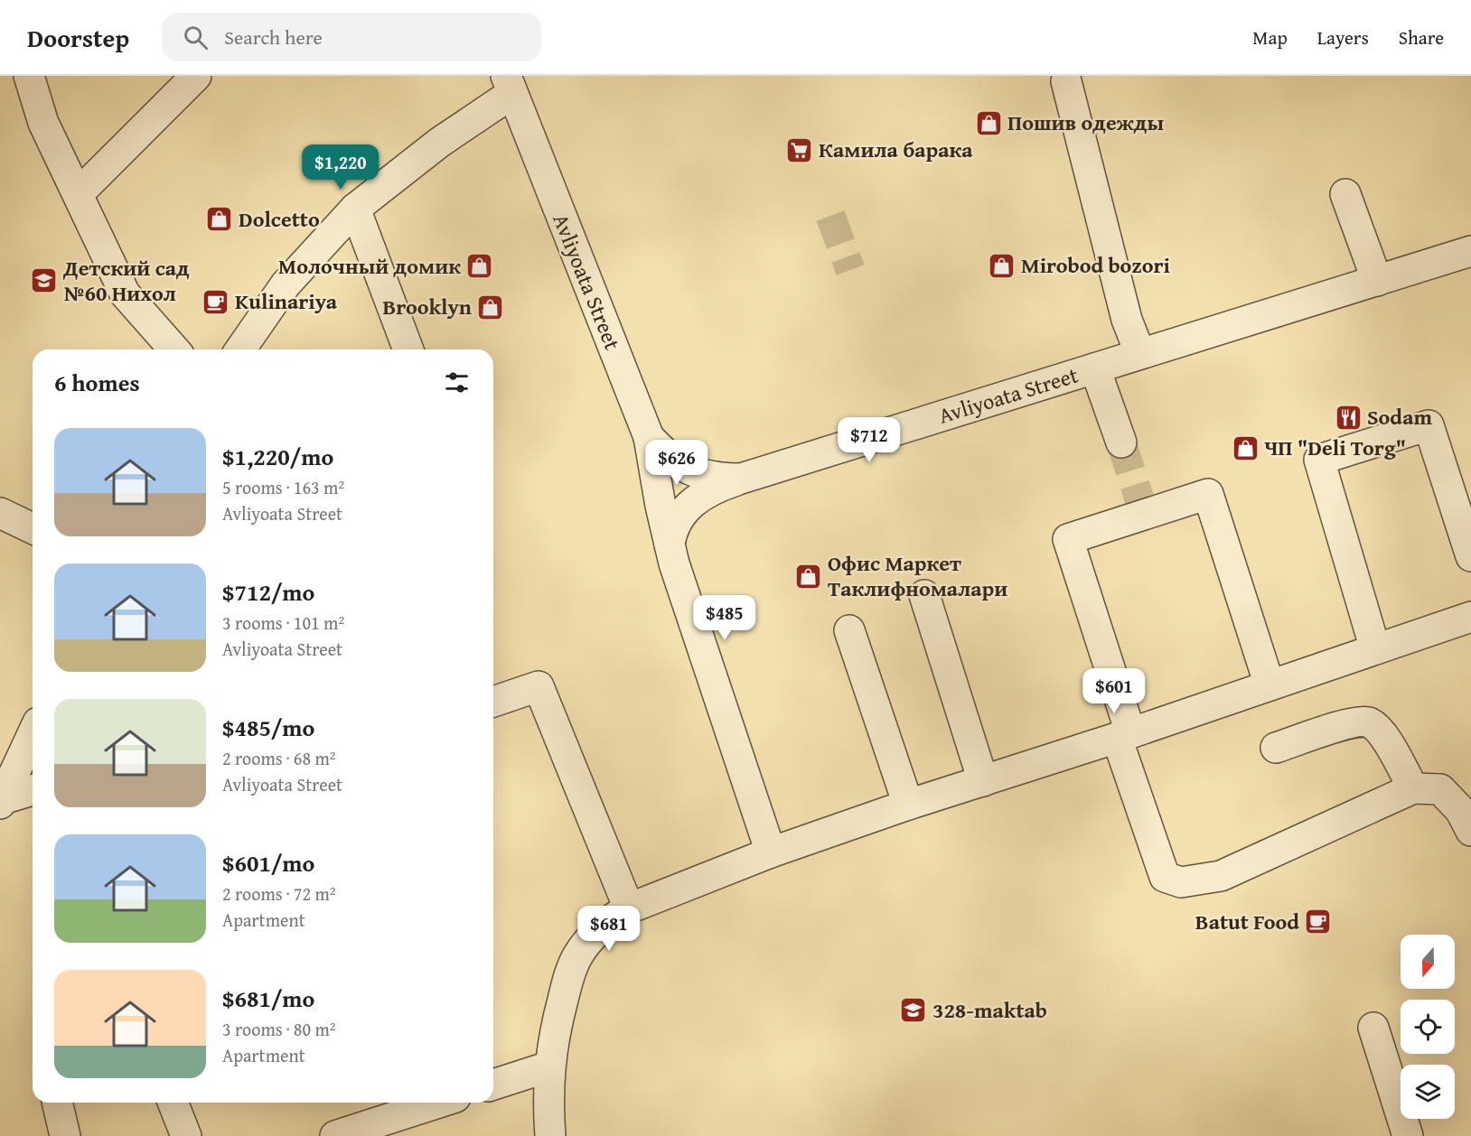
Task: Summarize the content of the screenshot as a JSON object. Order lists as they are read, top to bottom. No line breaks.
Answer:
{"streets":{"street":["Avliyoata Street"]},"places":{"shop":["Пошив одежды","Dolcetto","Mirobod bozori","Молочный домик","Brooklyn","ЧП \"Deli Torg\"","Офис Маркет Таклифномалари"],"supermarket":["Камила барака"],"school or university":["Детский сад №60 Нихол","328-maktab"],"cafe":["Kulinariya","Batut Food"],"restaurant":["Sodam"]},"north":"bottom","page":{"header":"Doorstep","search":"Search here","nav":["Map","Layers","Share"],"price":["$1,220","$712","$626","$485","$601","$681"],"heading":"6 homes","list":[{"name":"$1,220/mo","note":"5 rooms · 163 m² · Avliyoata Street"},{"name":"$712/mo","note":"3 rooms · 101 m² · Avliyoata Street"},{"name":"$485/mo","note":"2 rooms · 68 m² · Avliyoata Street"},{"name":"$601/mo","note":"2 rooms · 72 m² · Apartment"},{"name":"$681/mo","note":"3 rooms · 80 m² · Apartment"}]}}
